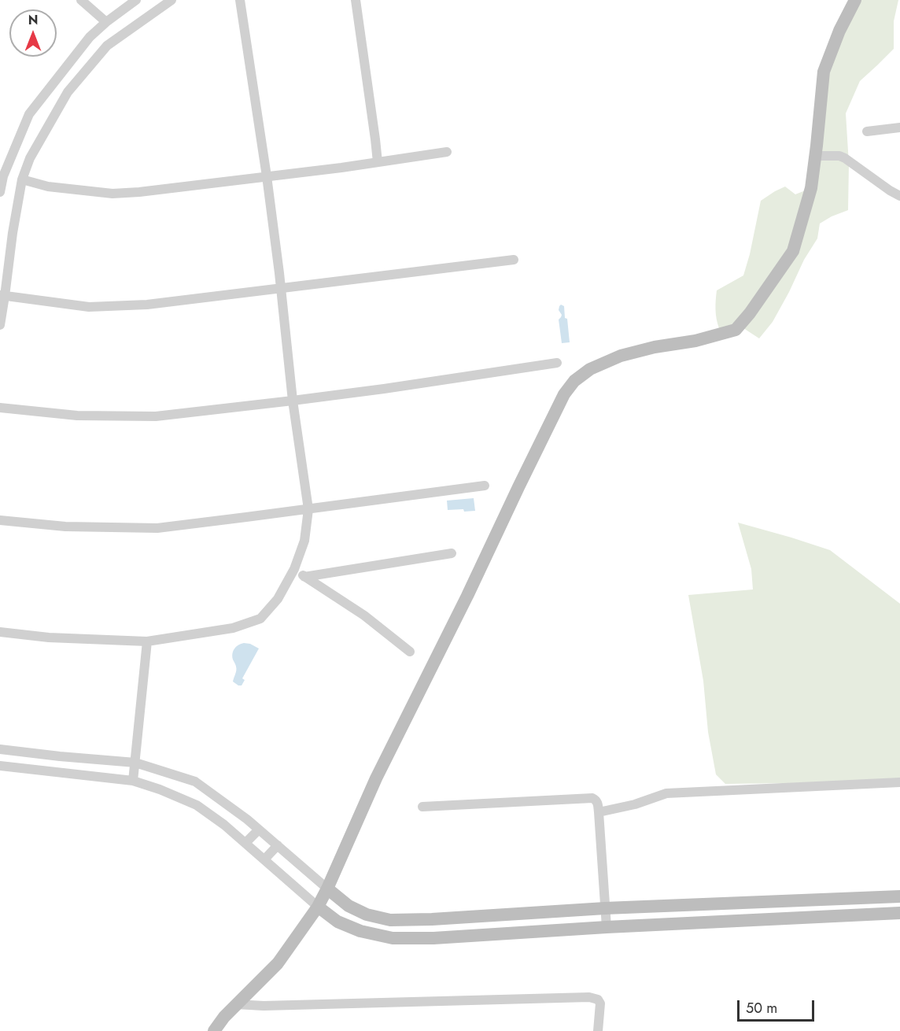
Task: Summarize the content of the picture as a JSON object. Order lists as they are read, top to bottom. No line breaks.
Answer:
{"scale_bar":"50 m","north":"top"}
